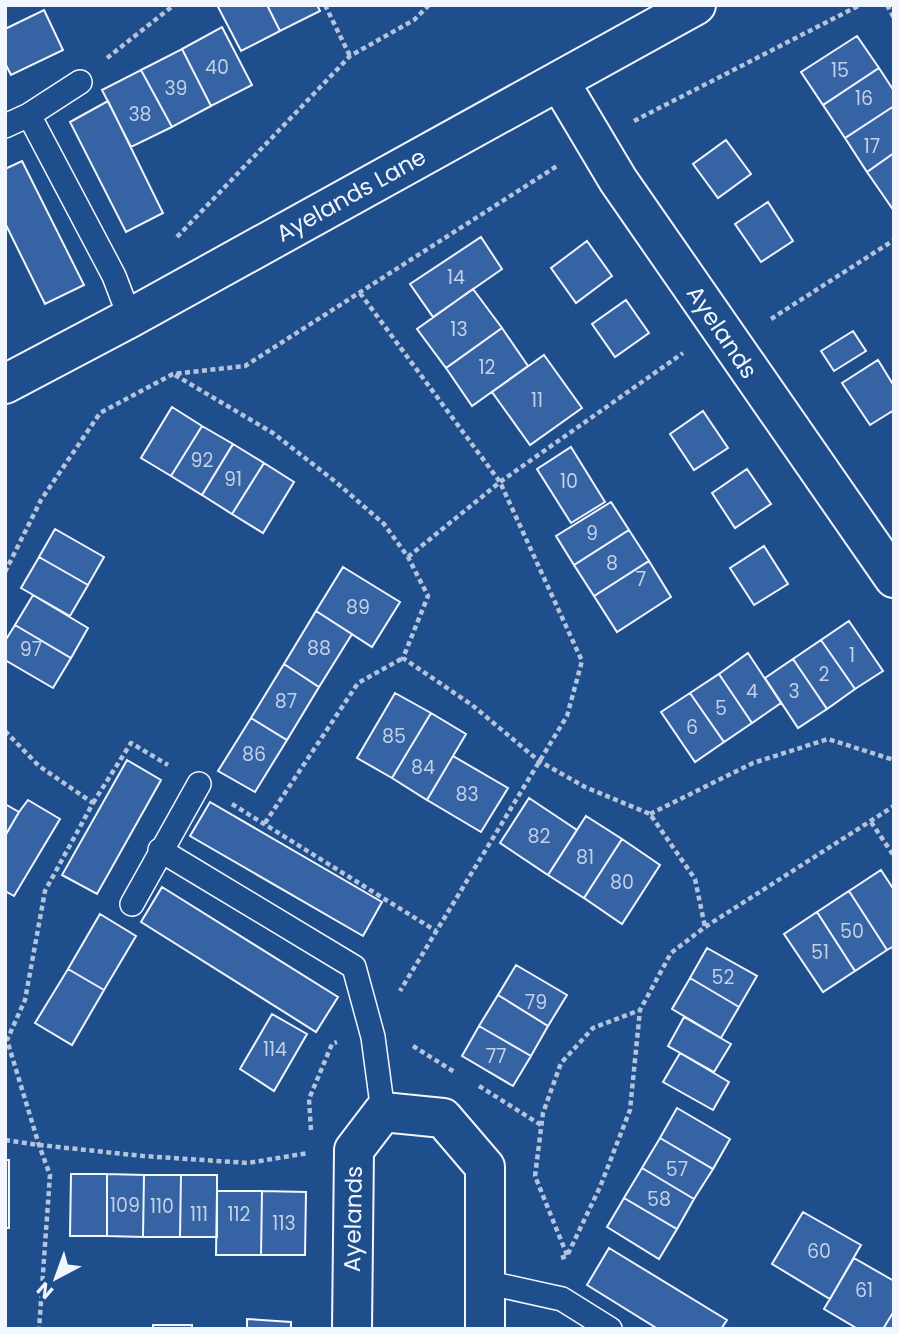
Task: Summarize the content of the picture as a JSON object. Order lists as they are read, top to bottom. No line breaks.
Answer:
{"streets":{"street":["Ayelands Lane","Ayelands"]},"crossings":[["Ayelands Lane","Ayelands"]],"house_numbers":["40","15","39","16","38","17","14","13","12","11","92","91","10","9","8","7","89","88","97","1","2","4","3","87","5","6","85","86","84","83","82","81","80","50","51","52","79","114","77","57","58","109","110","111","112","113","60","61"],"north":"bottom left"}
